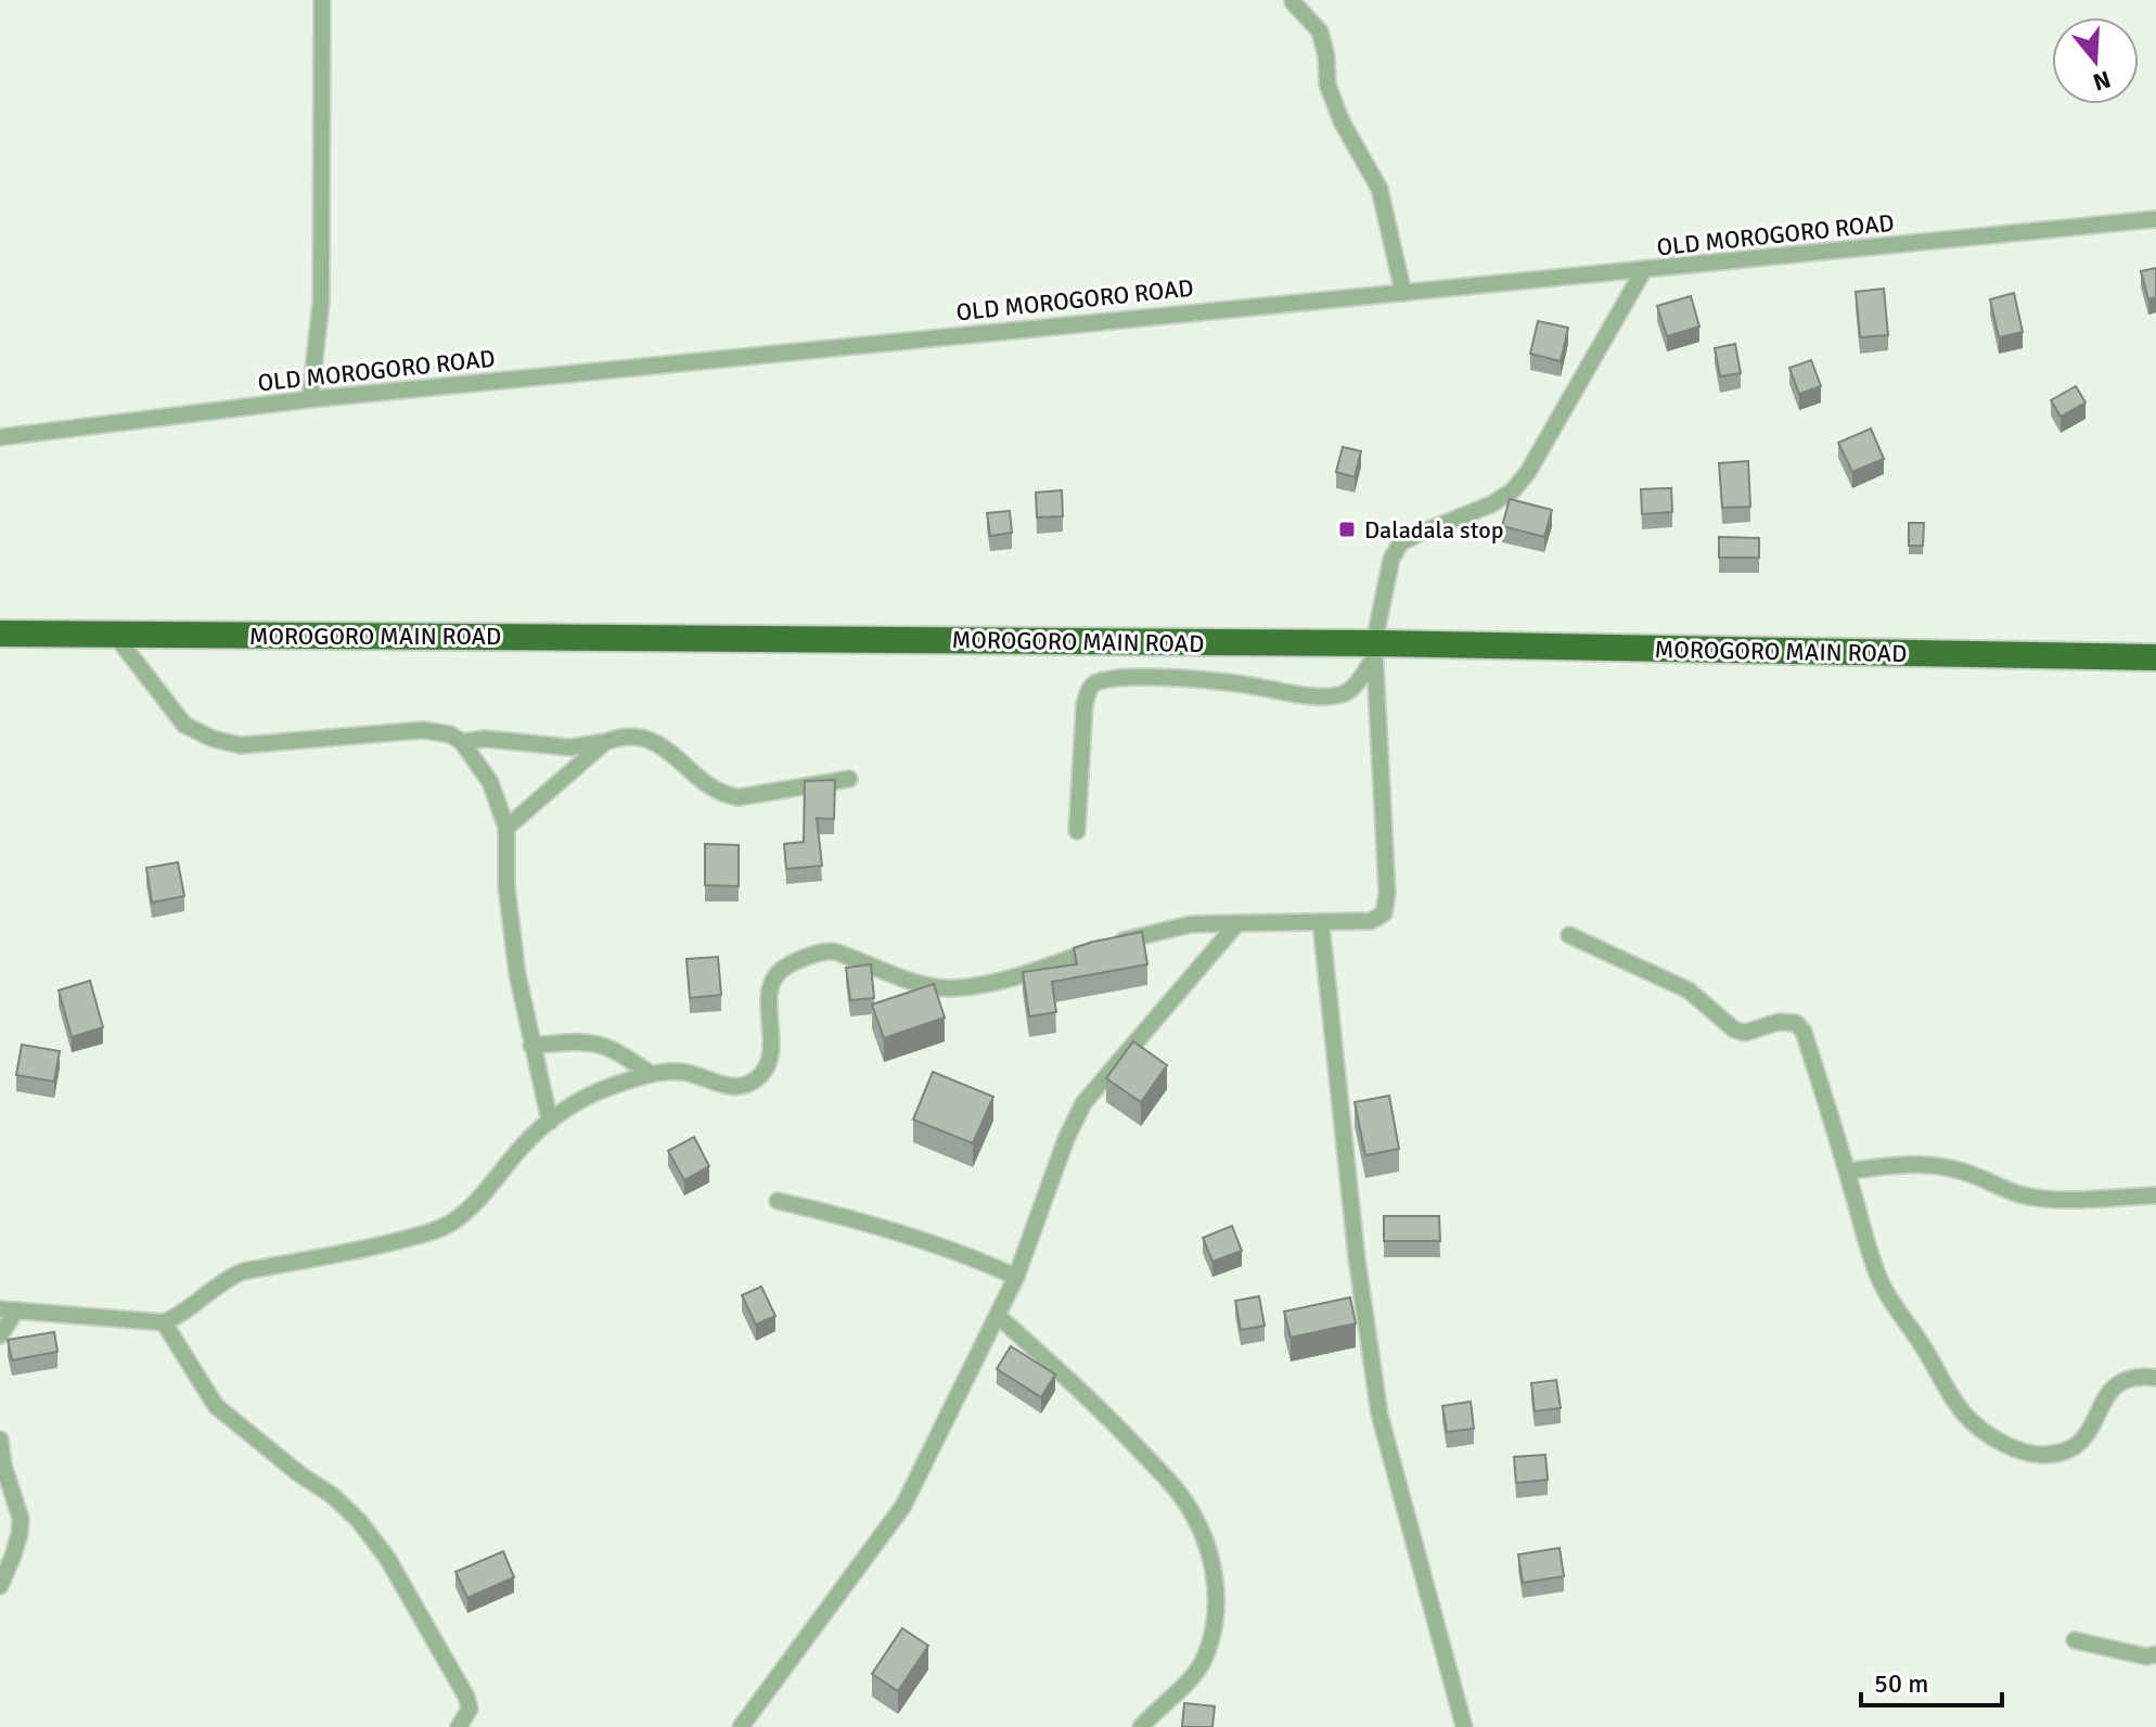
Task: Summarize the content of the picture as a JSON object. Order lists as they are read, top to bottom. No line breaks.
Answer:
{"streets":{"highway":["MOROGORO MAIN ROAD"],"street":["OLD MOROGORO ROAD"]},"places":{"transit":["Daladala stop"]},"scale_bar":"50 m","north":"bottom"}
